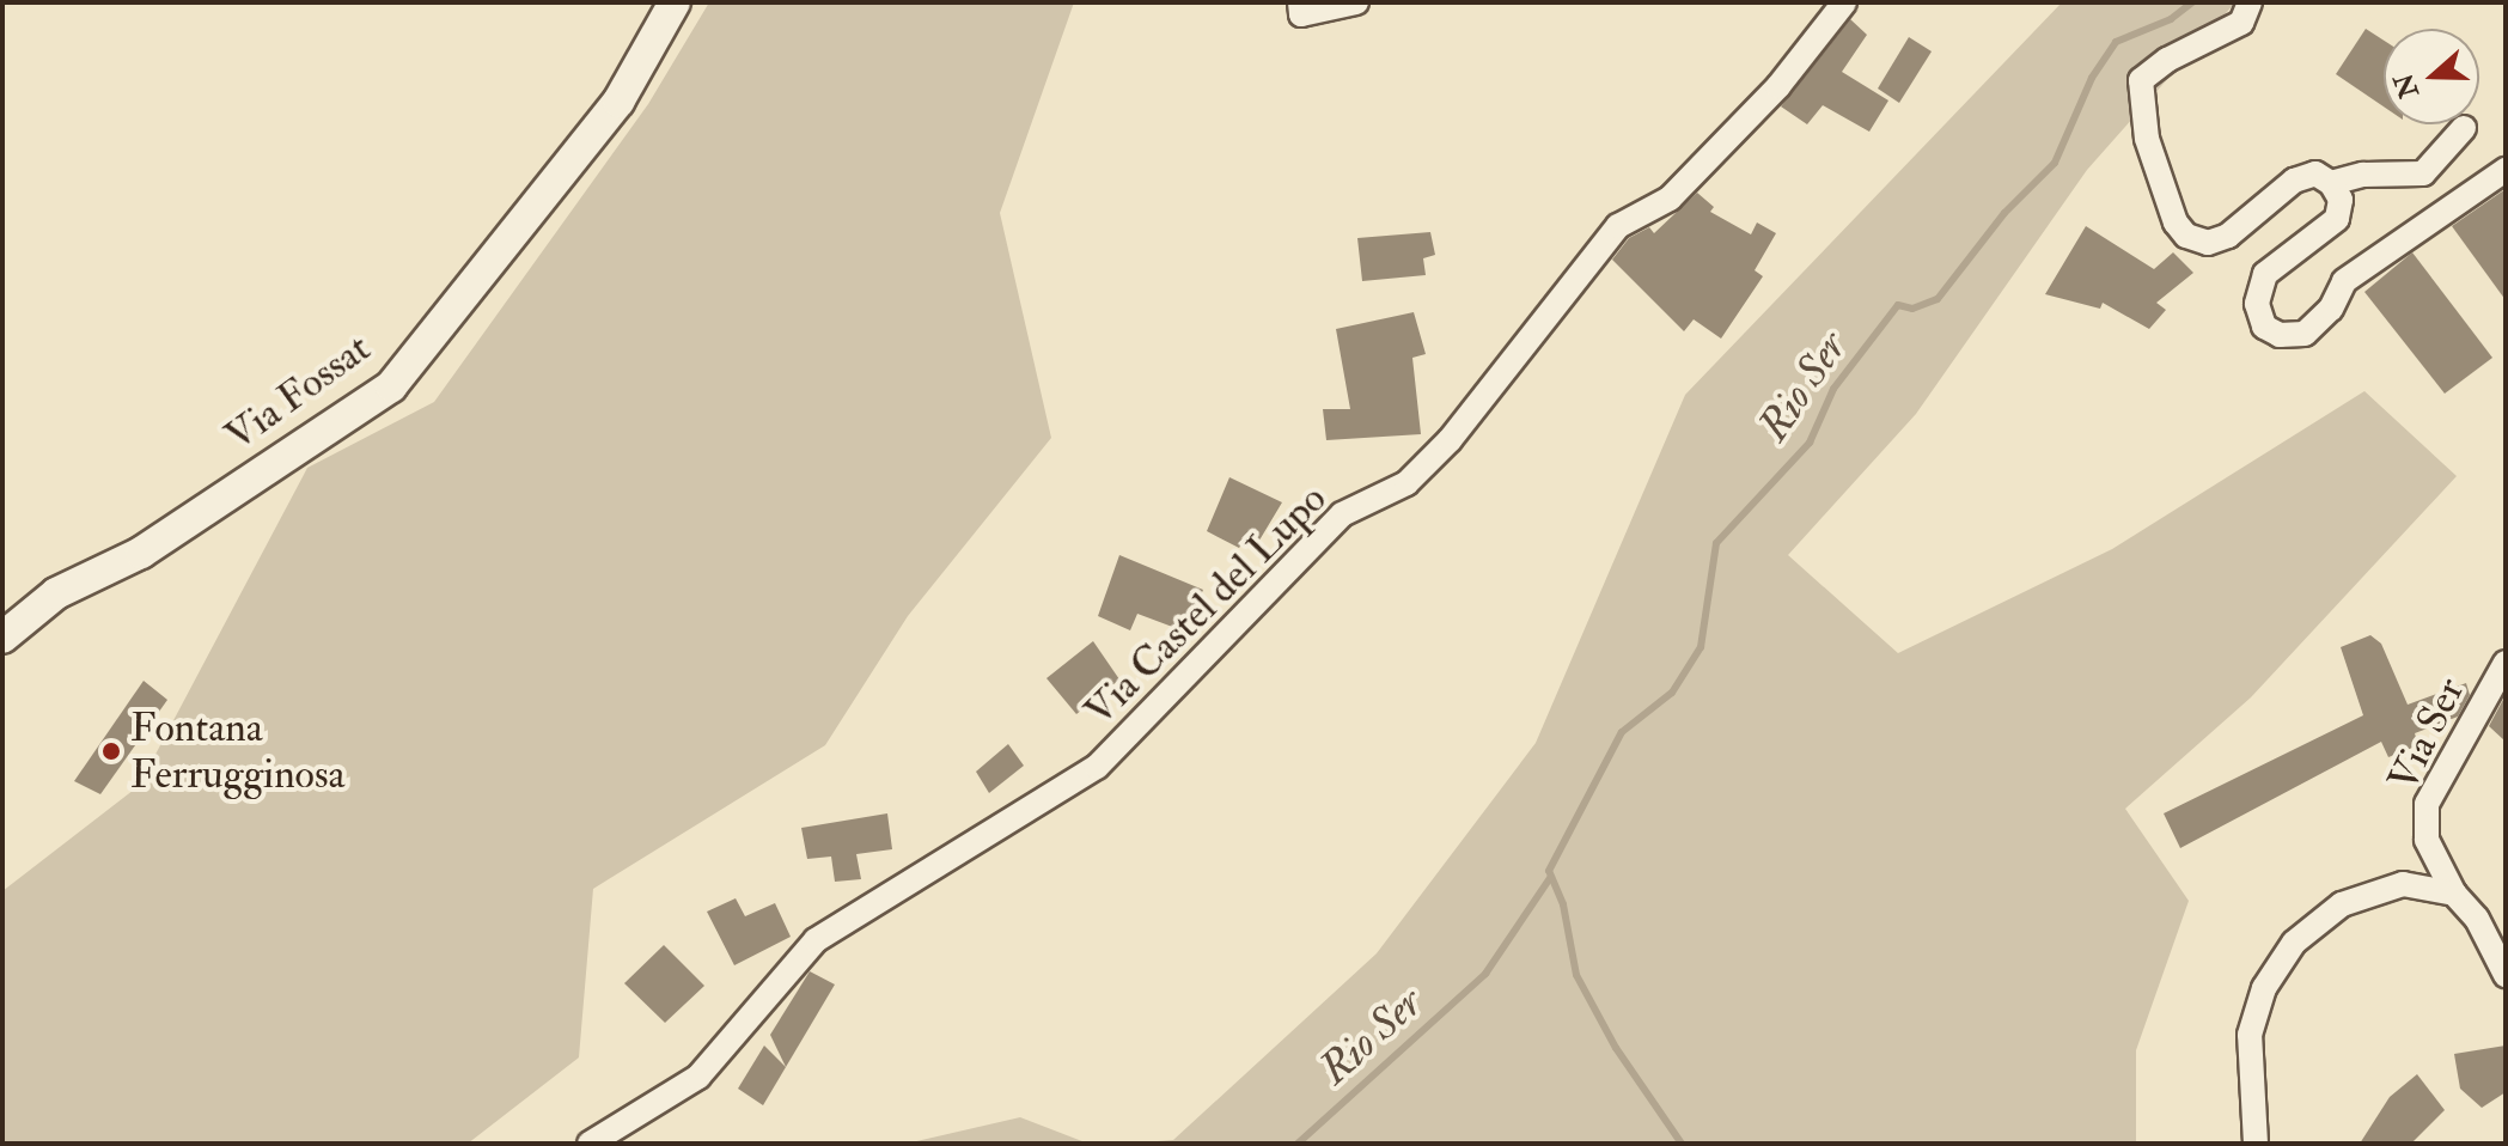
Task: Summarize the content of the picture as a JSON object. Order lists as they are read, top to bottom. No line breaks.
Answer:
{"streets":{"street":["Via Fossat","Via Castel del Lupo","Via Ser"]},"water":["Rio Ser"],"places":["Fontana Ferrugginosa"],"north":"left"}
